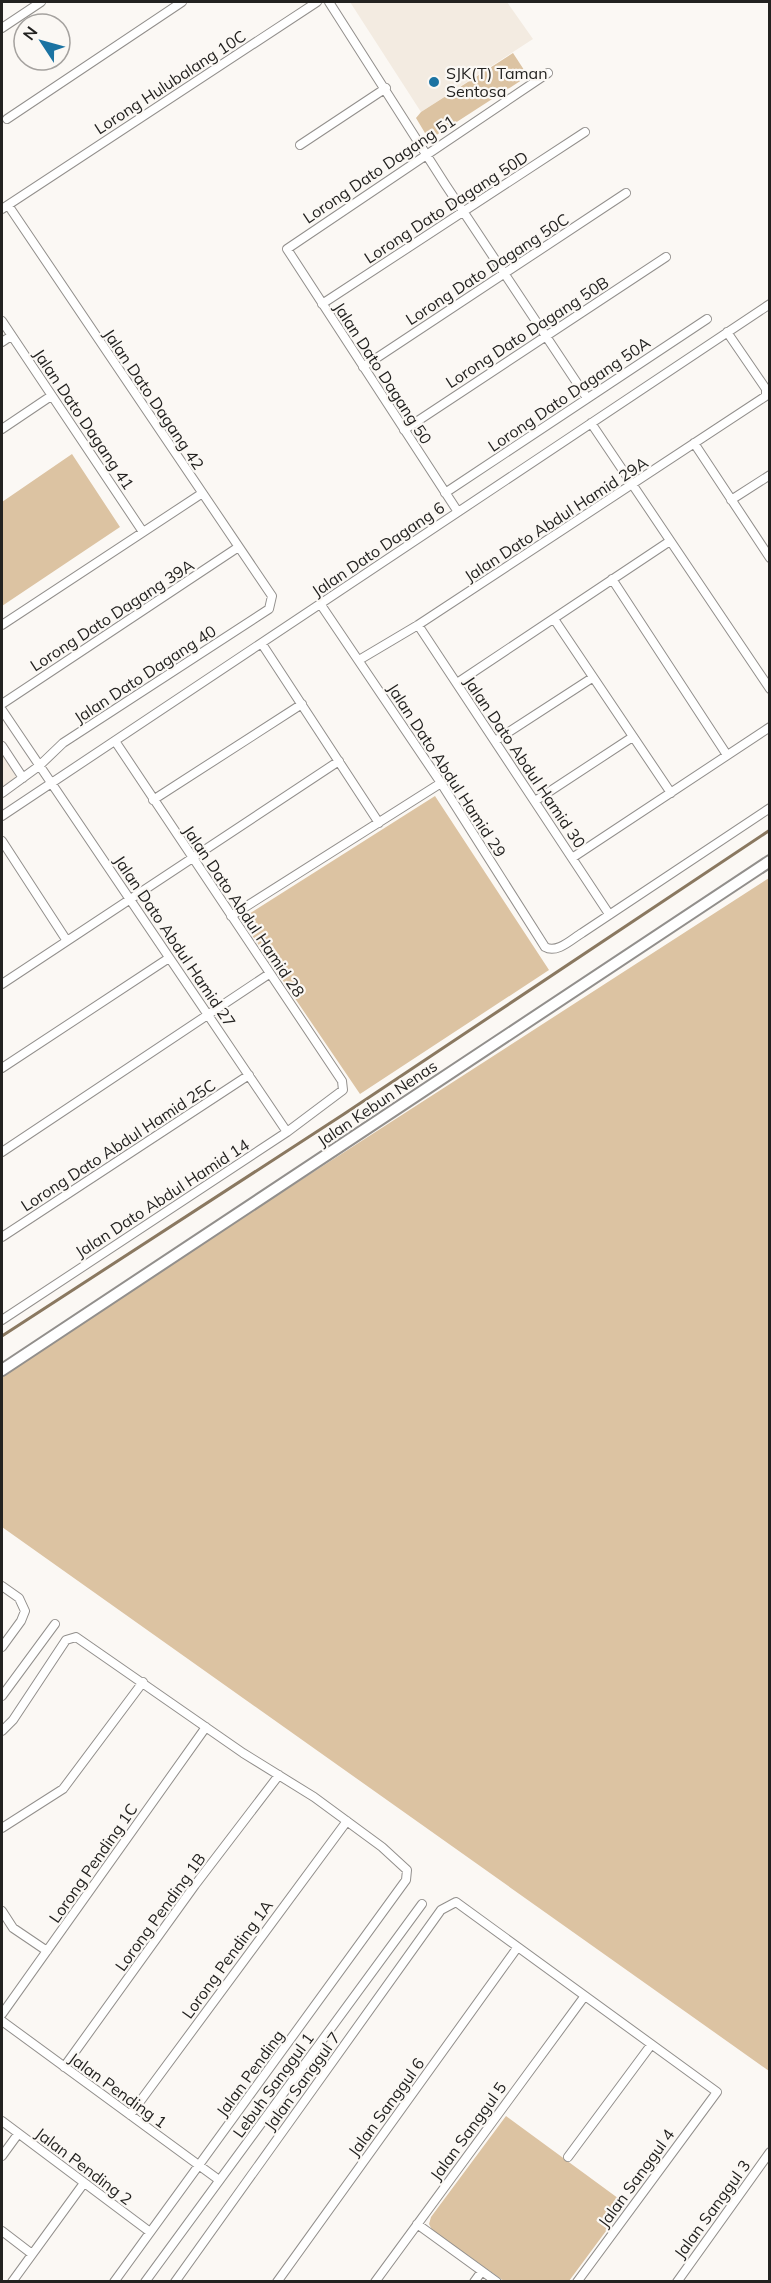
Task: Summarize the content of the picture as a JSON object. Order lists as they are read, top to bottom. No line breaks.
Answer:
{"streets":{"street":["Lorong Hulubalang 10C","Lorong Dato Dagang 51","Lorong Dato Dagang 50D","Lorong Dato Dagang 50C","Lorong Dato Dagang 50B","Jalan Dato Dagang 50","Lorong Dato Dagang 50A","Jalan Dato Dagang 42","Jalan Dato Dagang 41","Jalan Dato Abdul Hamid 29A","Jalan Dato Dagang 6","Lorong Dato Dagang 39A","Jalan Dato Dagang 40","Jalan Dato Abdul Hamid 30","Jalan Dato Abdul Hamid 29","Jalan Dato Abdul Hamid 28","Jalan Dato Abdul Hamid 27","Jalan Kebun Nenas","Lorong Dato Abdul Hamid 25C","Jalan Dato Abdul Hamid 14","Lorong Pending 1C","Lorong Pending 1B","Lorong Pending 1A","Jalan Pending","Jalan Sanggul 7","Lebuh Sanggul 1","Jalan Pending 1","Jalan Sanggul 6","Jalan Sanggul 5","Jalan Pending 2","Jalan Sanggul 4","Jalan Sanggul 3"]},"crossings":[["Lorong Hulubalang 10C","Jalan Dato Dagang 42"],["Lorong Dato Dagang 51","Jalan Dato Dagang 50"],["Lorong Dato Dagang 50D","Jalan Dato Dagang 50"],["Lorong Dato Dagang 50C","Jalan Dato Dagang 50"],["Lorong Dato Dagang 50B","Jalan Dato Dagang 50"],["Jalan Dato Dagang 50","Lorong Dato Dagang 50A"],["Jalan Dato Dagang 50","Jalan Dato Dagang 6"],["Jalan Dato Dagang 42","Lorong Dato Dagang 39A"],["Jalan Dato Dagang 42","Jalan Dato Dagang 40"],["Jalan Dato Abdul Hamid 29A","Jalan Dato Dagang 6"],["Jalan Dato Abdul Hamid 29A","Jalan Dato Abdul Hamid 30"],["Jalan Dato Abdul Hamid 29A","Jalan Dato Abdul Hamid 29"],["Jalan Dato Dagang 6","Jalan Dato Abdul Hamid 29"],["Jalan Dato Dagang 6","Jalan Dato Abdul Hamid 28"],["Jalan Dato Dagang 6","Jalan Dato Abdul Hamid 27"],["Jalan Dato Dagang 40","Jalan Dato Abdul Hamid 27"],["Jalan Dato Abdul Hamid 30","Jalan Dato Abdul Hamid 29"],["Jalan Dato Abdul Hamid 28","Jalan Dato Abdul Hamid 14"],["Jalan Dato Abdul Hamid 27","Lorong Dato Abdul Hamid 25C"],["Jalan Dato Abdul Hamid 27","Jalan Dato Abdul Hamid 14"],["Lorong Pending 1B","Jalan Pending 1"],["Lorong Pending 1A","Jalan Pending"],["Lorong Pending 1A","Jalan Pending 1"],["Jalan Pending","Jalan Pending 1"],["Jalan Pending","Jalan Pending 2"],["Jalan Sanggul 7","Jalan Sanggul 6"],["Lebuh Sanggul 1","Jalan Pending 1"]],"places":["SJK(T) Taman Sentosa"],"north":"top left"}
